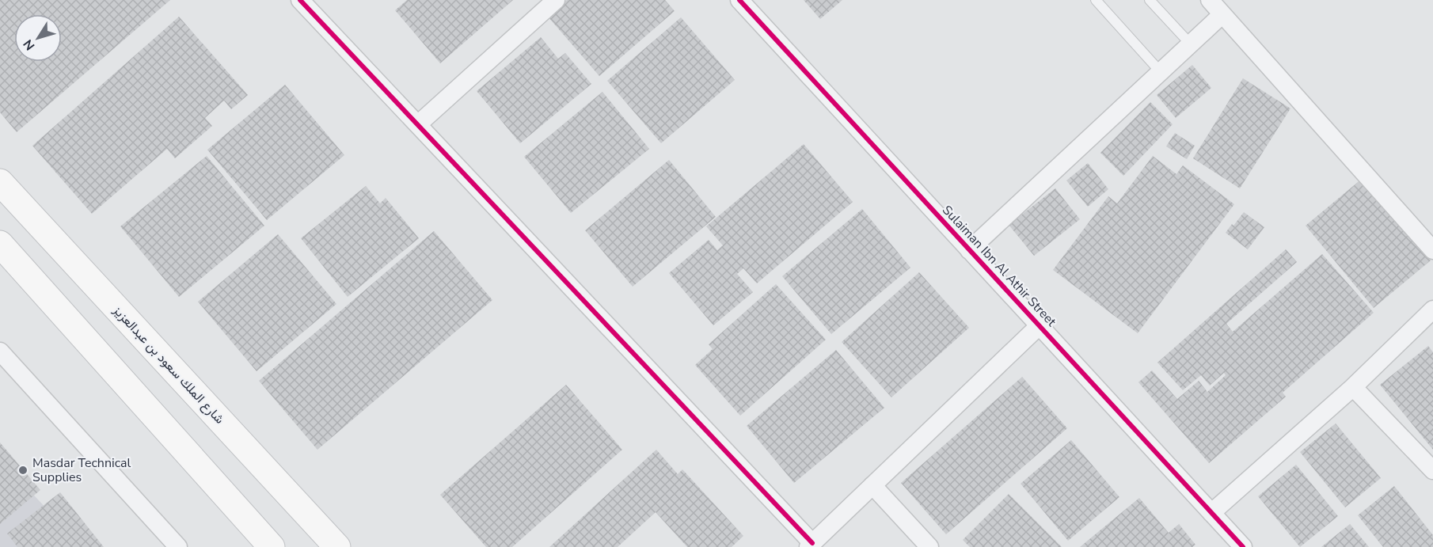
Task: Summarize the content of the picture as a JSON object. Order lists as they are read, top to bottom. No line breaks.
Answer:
{"streets":{"main road":["شارع الملك سعود بن عبدالعزيز"],"street":["Sulaiman Ibn Al Athir Street"]},"places":["Masdar Technical Supplies"],"north":"bottom left"}
